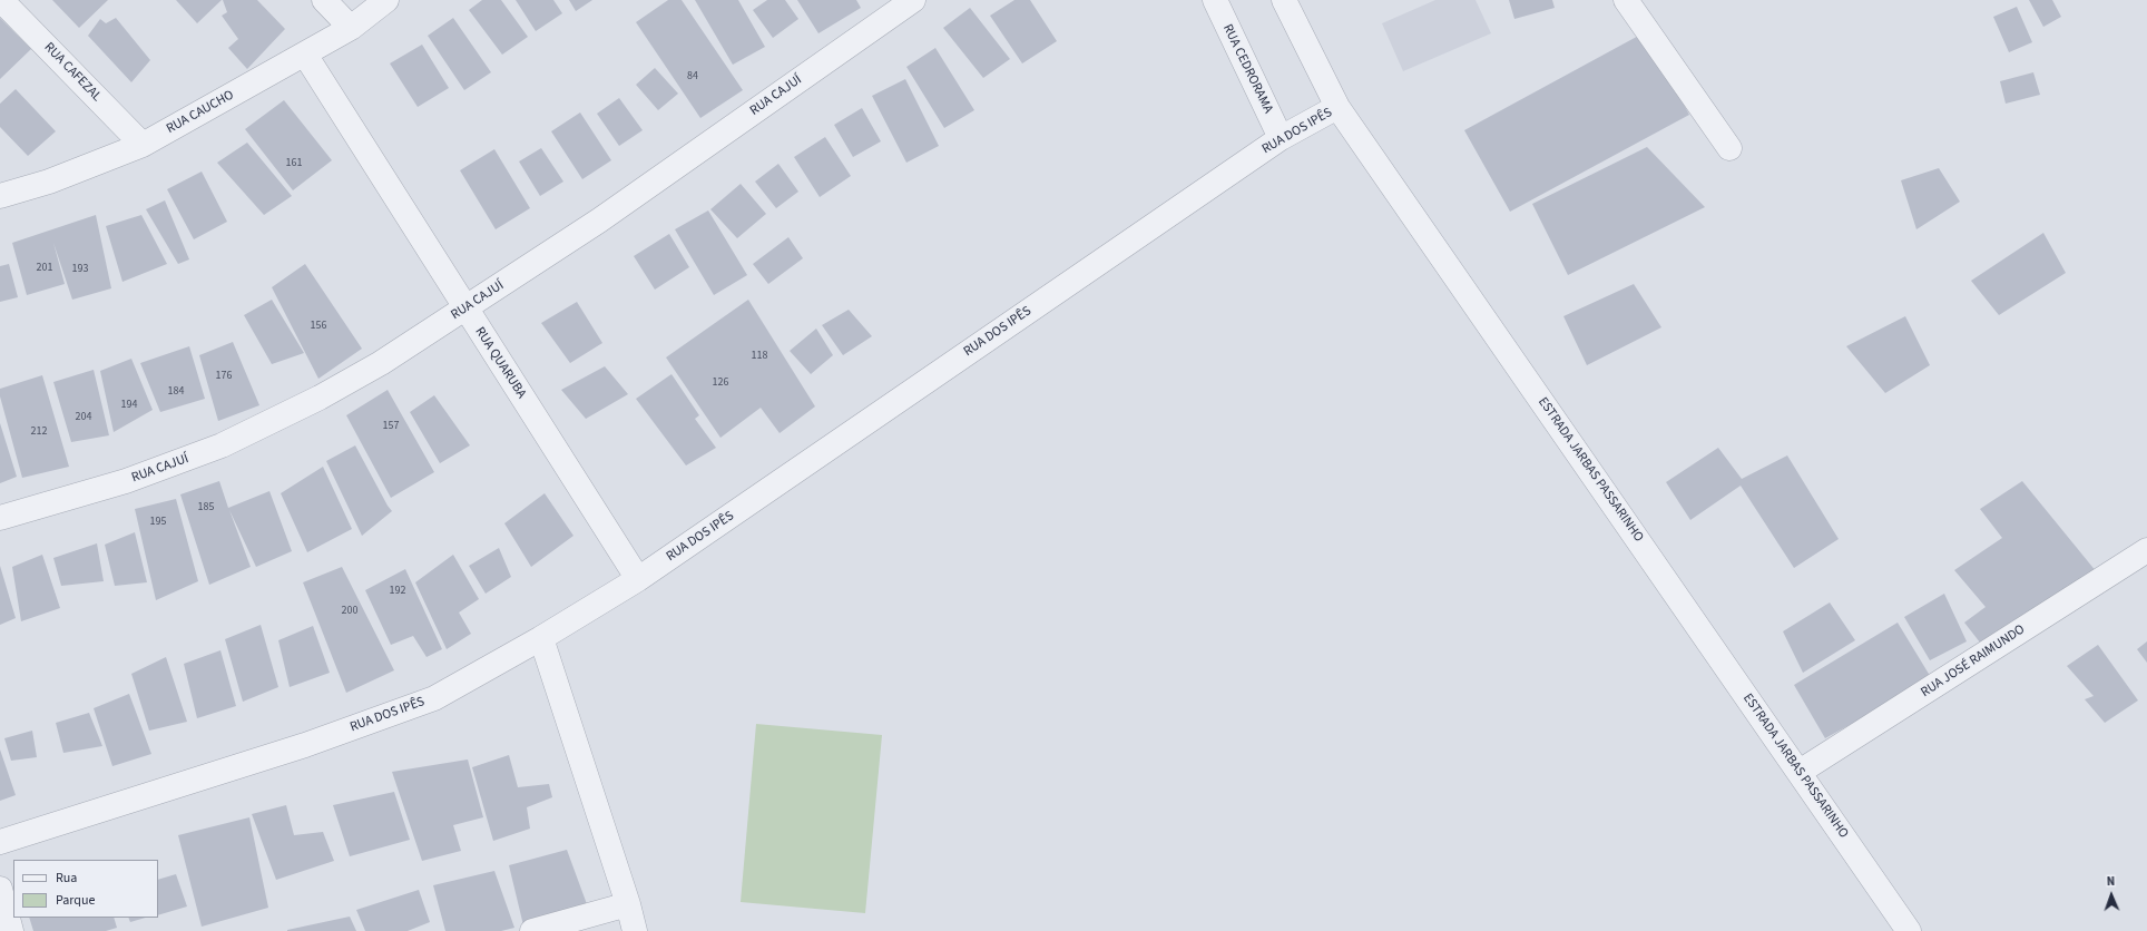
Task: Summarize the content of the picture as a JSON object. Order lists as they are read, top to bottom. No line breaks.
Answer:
{"streets":{"street":["RUA CEDRORAMA","RUA CAFEZAL","RUA CAJUÍ","RUA CAUCHO","RUA DOS IPÊS","RUA QUARUBA","ESTRADA JARBAS PASSARINHO","RUA JOSÉ RAIMUNDO"]},"crossings":[["RUA CEDRORAMA","RUA DOS IPÊS"],["RUA CAFEZAL","RUA CAUCHO"],["RUA CAJUÍ","RUA QUARUBA"],["RUA CAUCHO","RUA QUARUBA"],["RUA DOS IPÊS","RUA QUARUBA"],["RUA DOS IPÊS","ESTRADA JARBAS PASSARINHO"],["ESTRADA JARBAS PASSARINHO","RUA JOSÉ RAIMUNDO"]],"house_numbers":["84","161","201","193","156","118","176","126","184","194","204","157","212","185","195","192","200"],"legend":["Rua","Parque"],"north":"top"}
